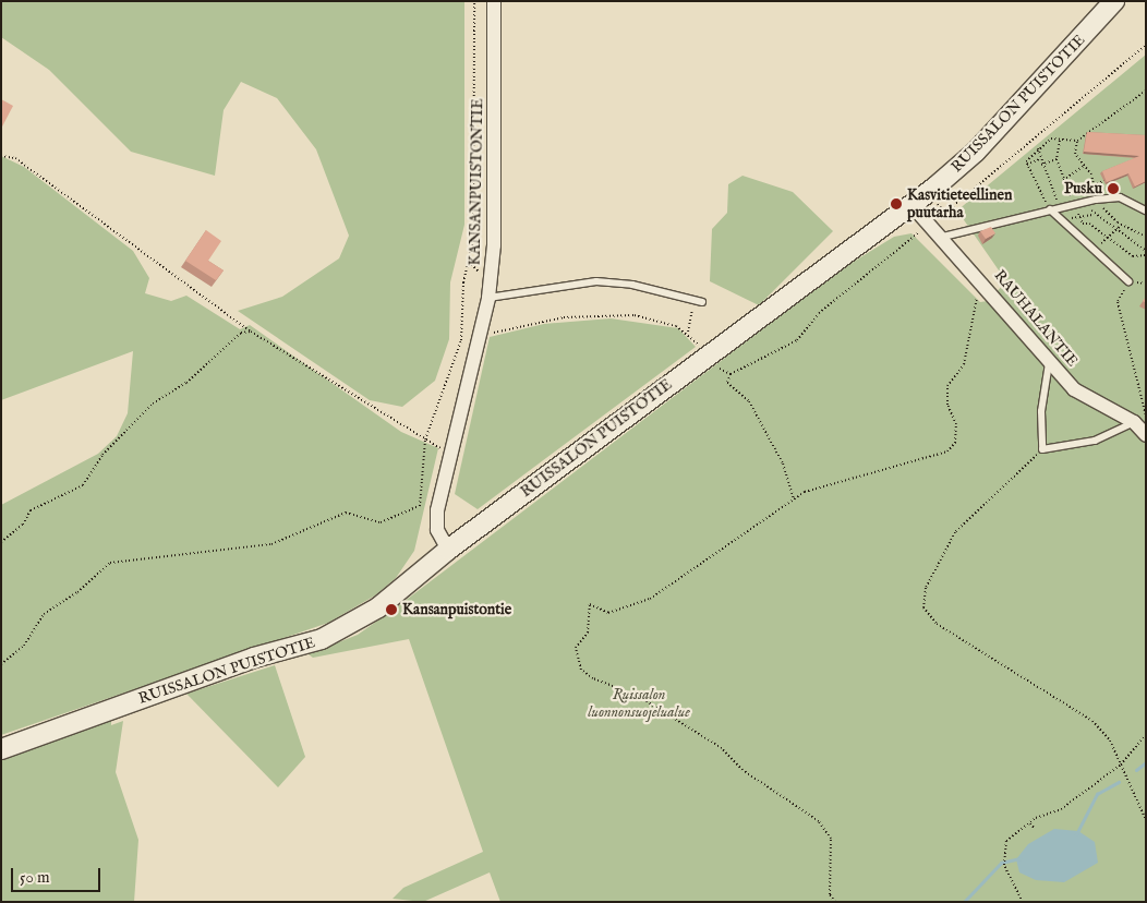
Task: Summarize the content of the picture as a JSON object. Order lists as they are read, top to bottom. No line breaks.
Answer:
{"streets":{"street":["RUISSALON PUISTOTIE","KANSANPUISTONTIE","RAUHALANTIE"]},"crossings":[["RUISSALON PUISTOTIE","KANSANPUISTONTIE"],["RUISSALON PUISTOTIE","RAUHALANTIE"]],"parks":["Ruissalon luonnonsuojelualue"],"places":["Pusku","Kasvitieteellinen puutarha","Kansanpuistontie"],"scale_bar":"50 m"}
